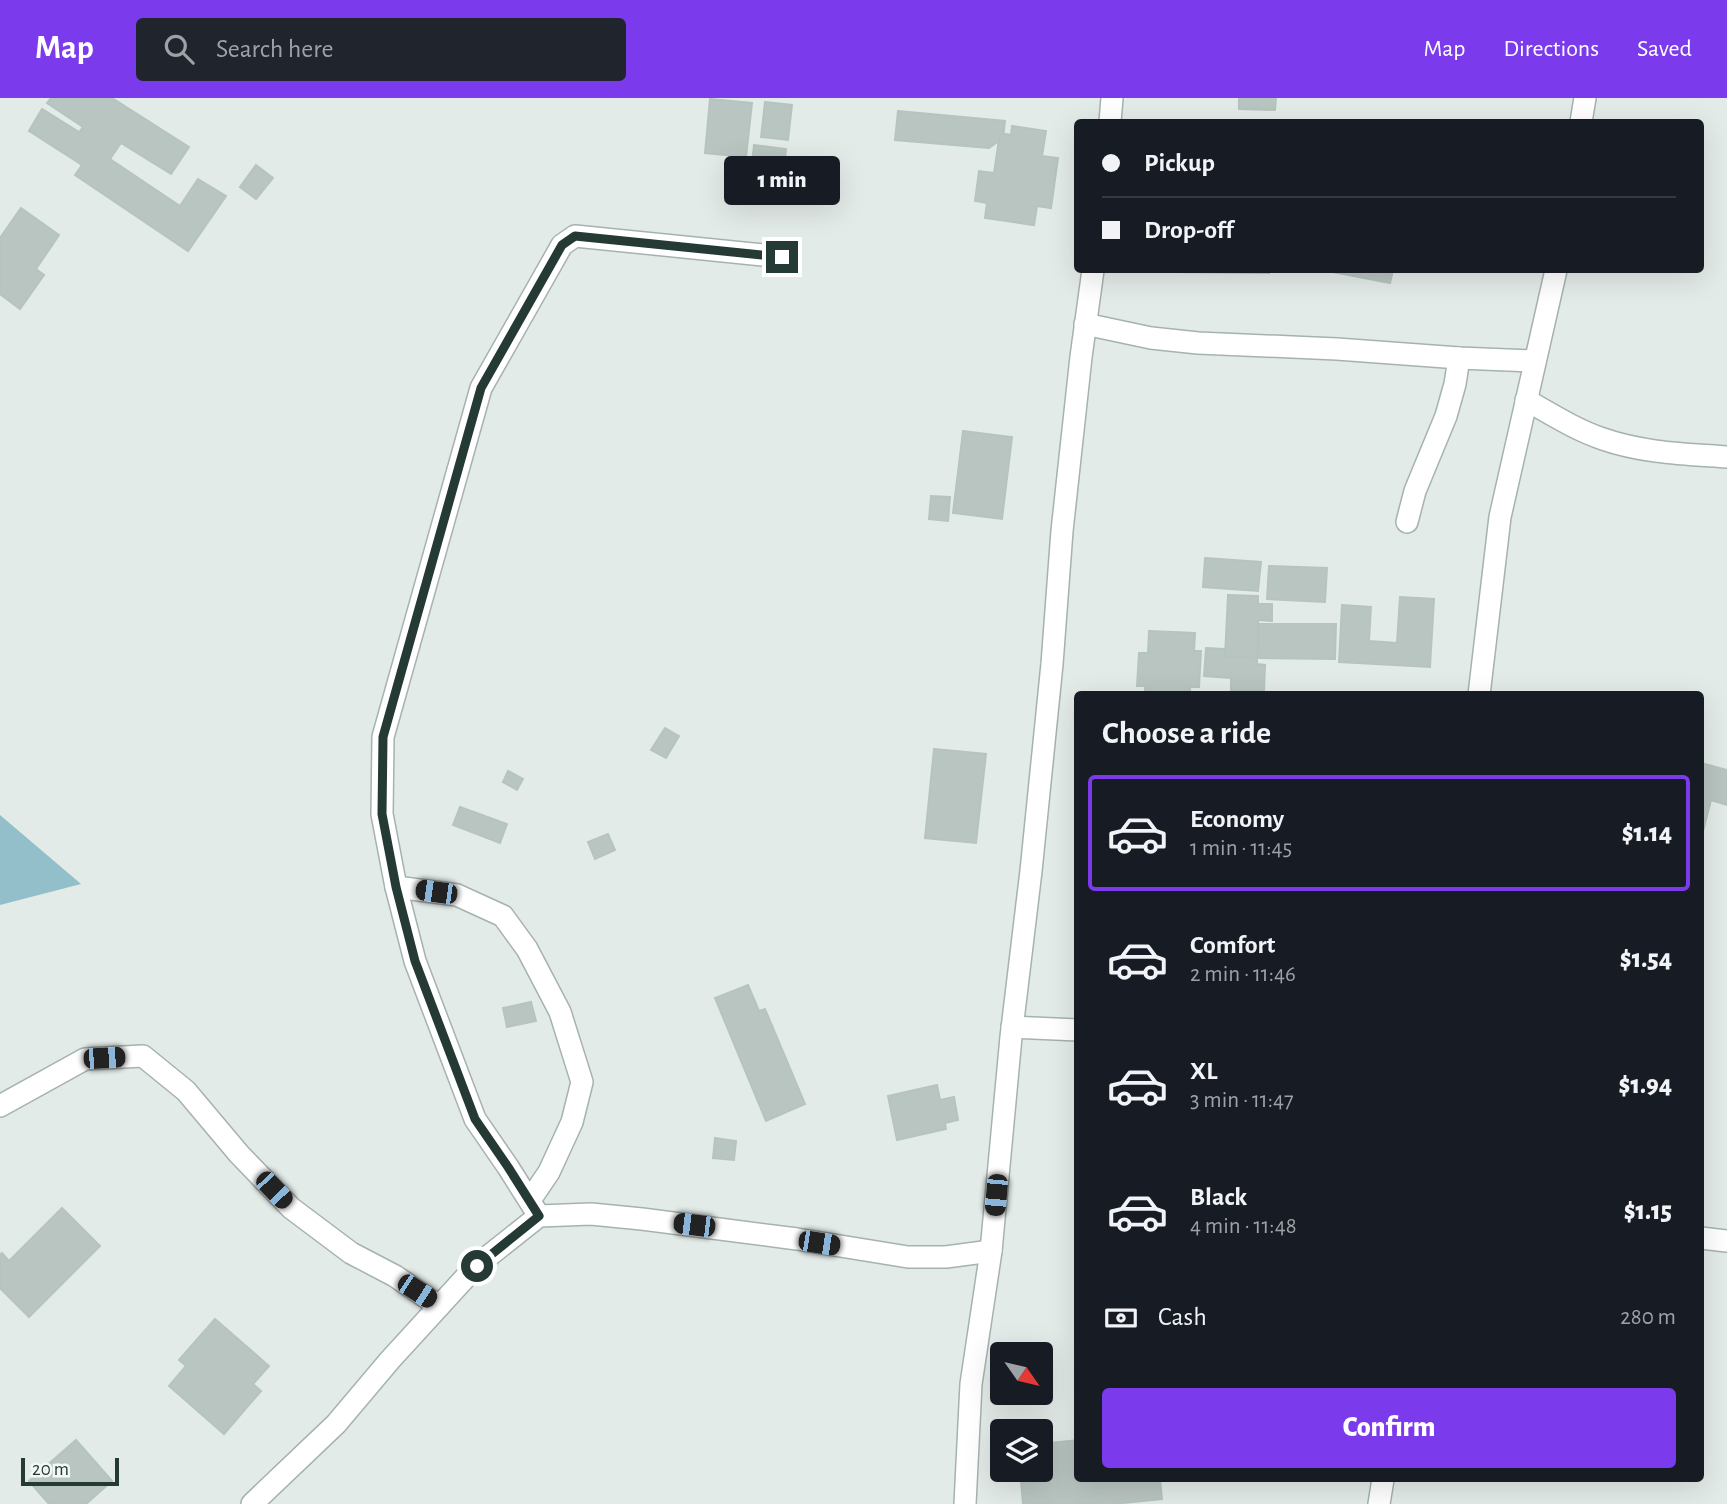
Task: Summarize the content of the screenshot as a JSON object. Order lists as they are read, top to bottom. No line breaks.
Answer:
{"scale_bar":"20 m","north":"bottom right","page":{"header":"Map","search":"Search here","nav":["Map","Directions","Saved"],"banner":["Pickup","Drop-off"],"bubble":"1 min","heading":"Choose a ride","list":[{"name":"Economy","note":"1 min · 11:45","value":"$1.14"},{"name":"Comfort","note":"2 min · 11:46","value":"$1.54"},{"name":"XL","note":"3 min · 11:47","value":"$1.94"},{"name":"Black","note":"4 min · 11:48","value":"$1.15"}],"pay":["Cash","280 m"],"buttons":"Confirm","scale":"20 m"}}
